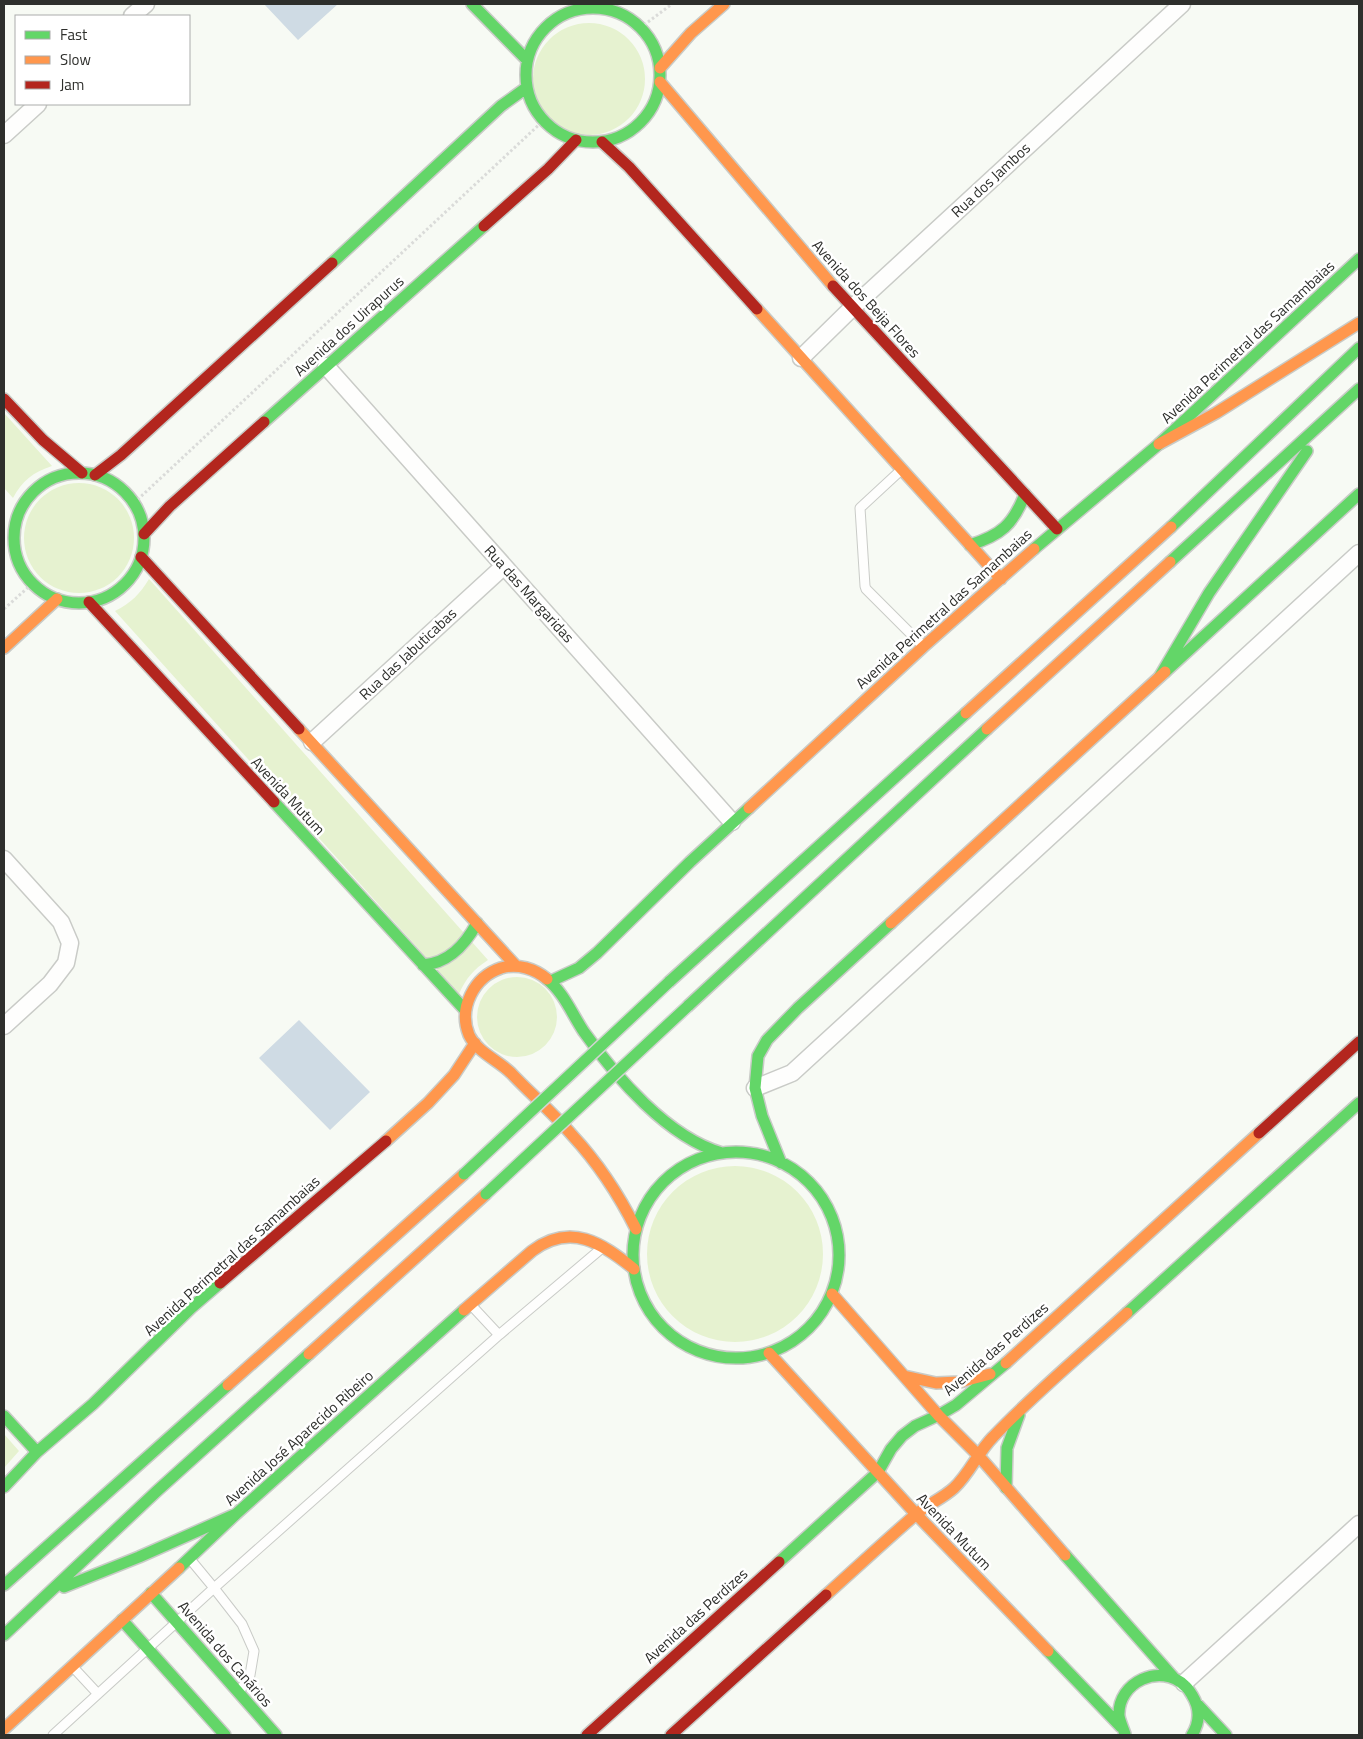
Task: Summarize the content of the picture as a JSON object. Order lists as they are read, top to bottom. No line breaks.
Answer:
{"streets":{"main road":["Avenida dos Beija Flores","Avenida dos Uirapurus","Avenida Perimetral das Samambaias","Avenida Mutum","Avenida das Perdizes","Avenida José Aparecido Ribeiro","Avenida dos Canários"],"street":["Rua dos Jambos","Rua das Margaridas","Rua das Jabuticabas"]},"crossings":[["Rua dos Jambos","Avenida dos Beija Flores"],["Avenida dos Beija Flores","Avenida dos Uirapurus"],["Avenida dos Beija Flores","Avenida Perimetral das Samambaias"],["Avenida dos Uirapurus","Rua das Margaridas"],["Avenida dos Uirapurus","Avenida Mutum"],["Avenida Perimetral das Samambaias","Rua das Margaridas"],["Rua das Margaridas","Rua das Jabuticabas"],["Avenida Mutum","Avenida das Perdizes"],["Avenida José Aparecido Ribeiro","Avenida dos Canários"]],"legend":["Fast","Slow","Jam"]}
